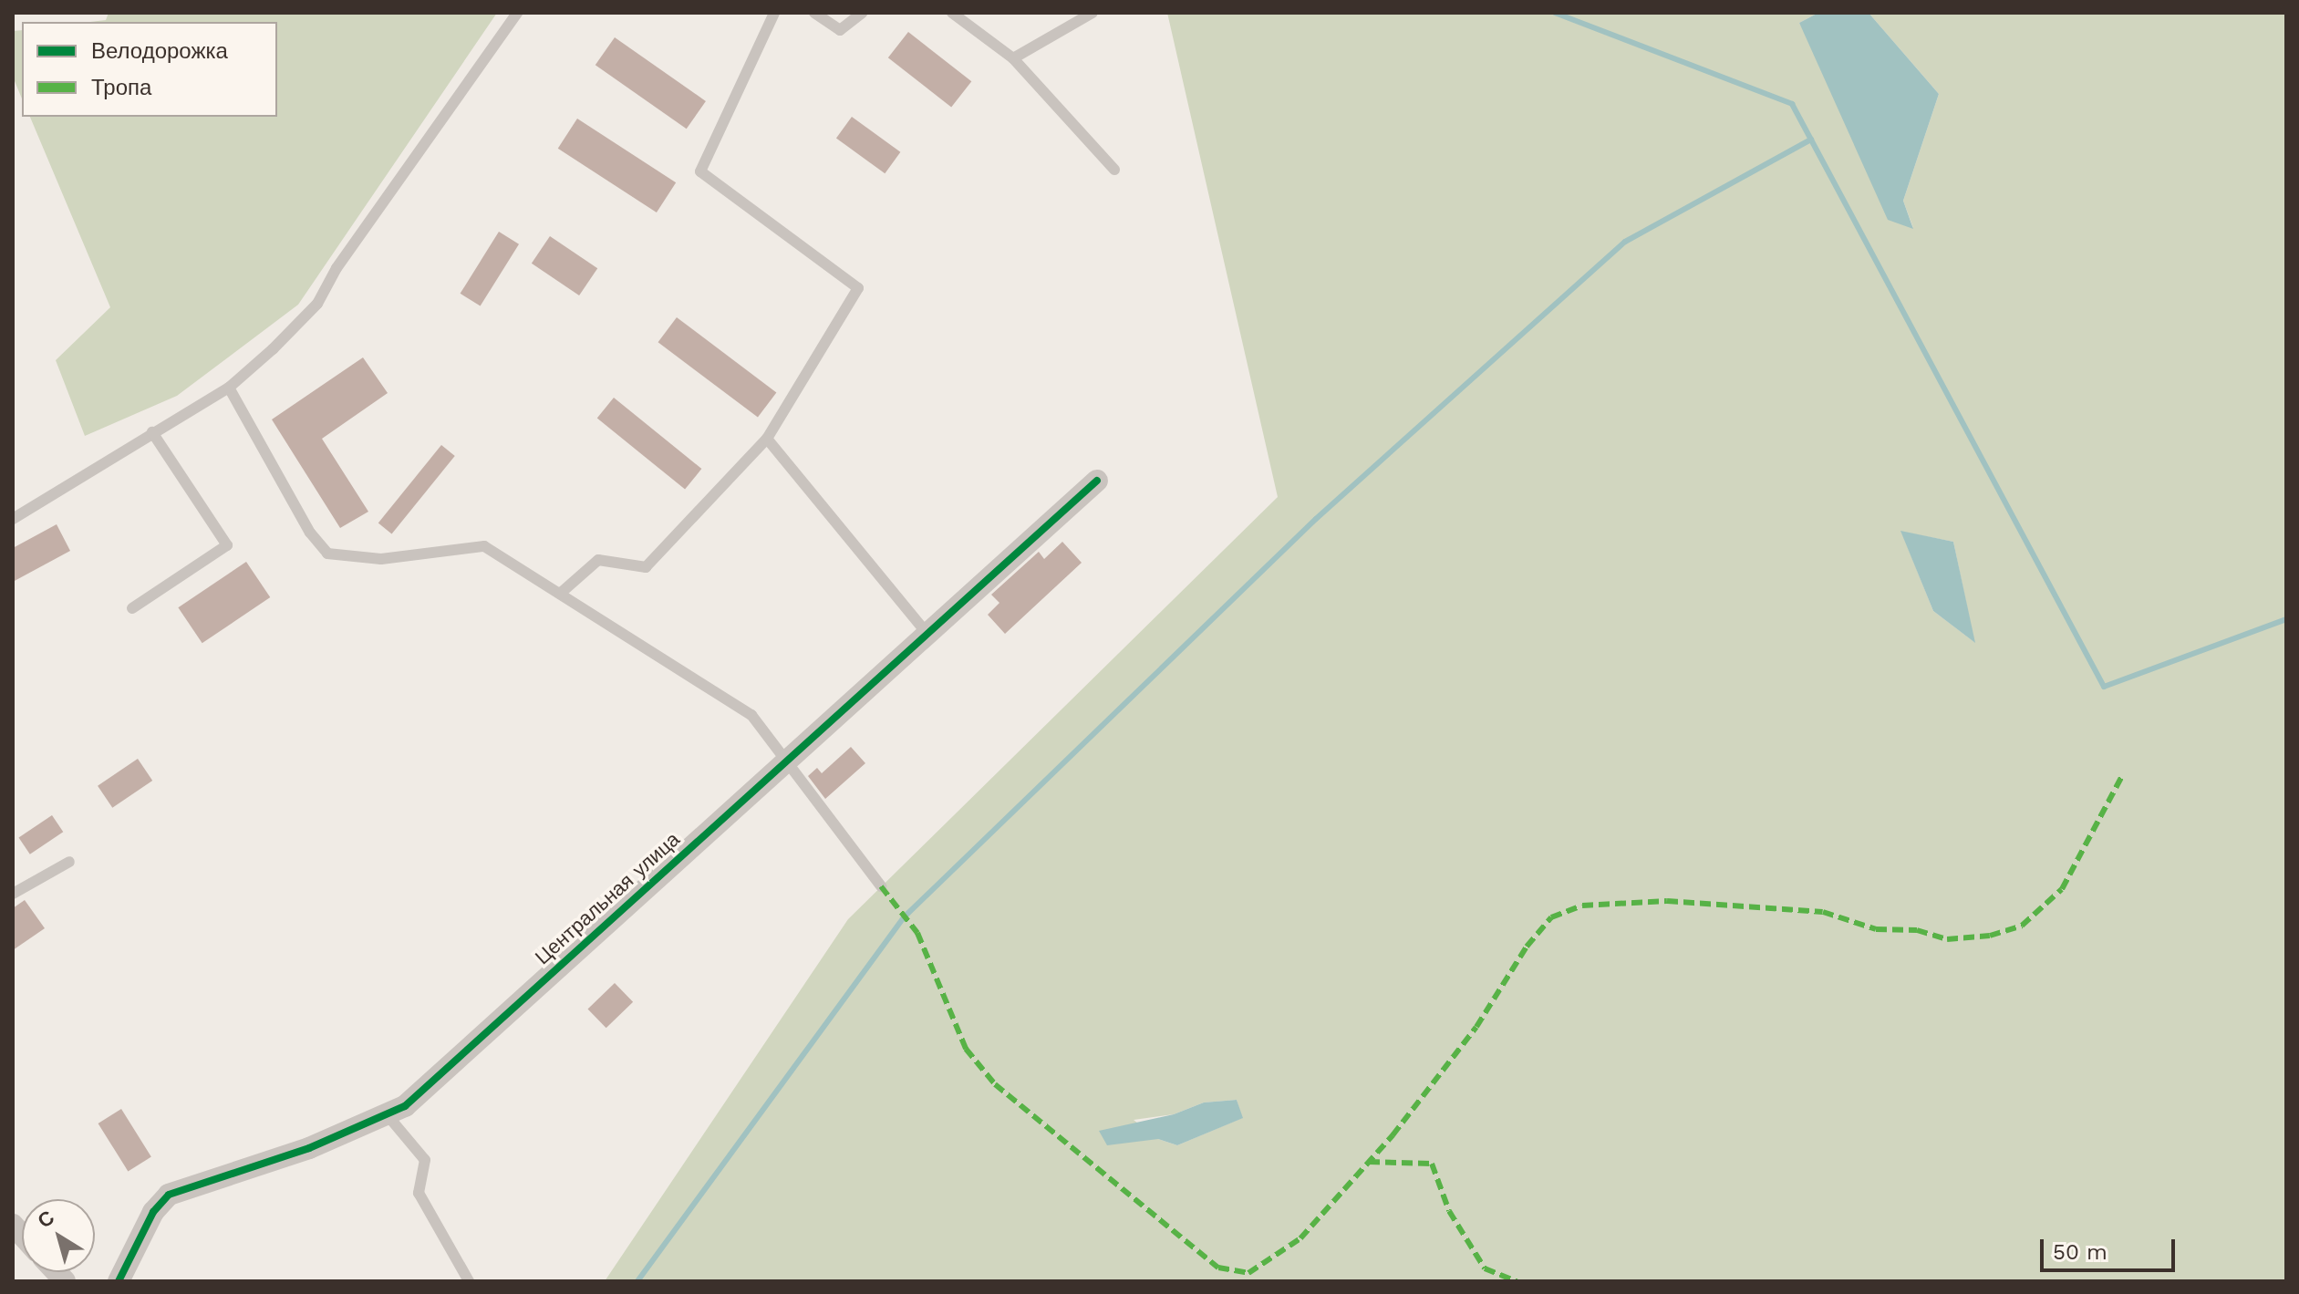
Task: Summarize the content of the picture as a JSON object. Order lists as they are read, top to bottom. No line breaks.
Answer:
{"streets":{"street":["Центральная улица"]},"legend":["Велодорожка","Тропа"],"scale_bar":"50 m","north":"top left"}
